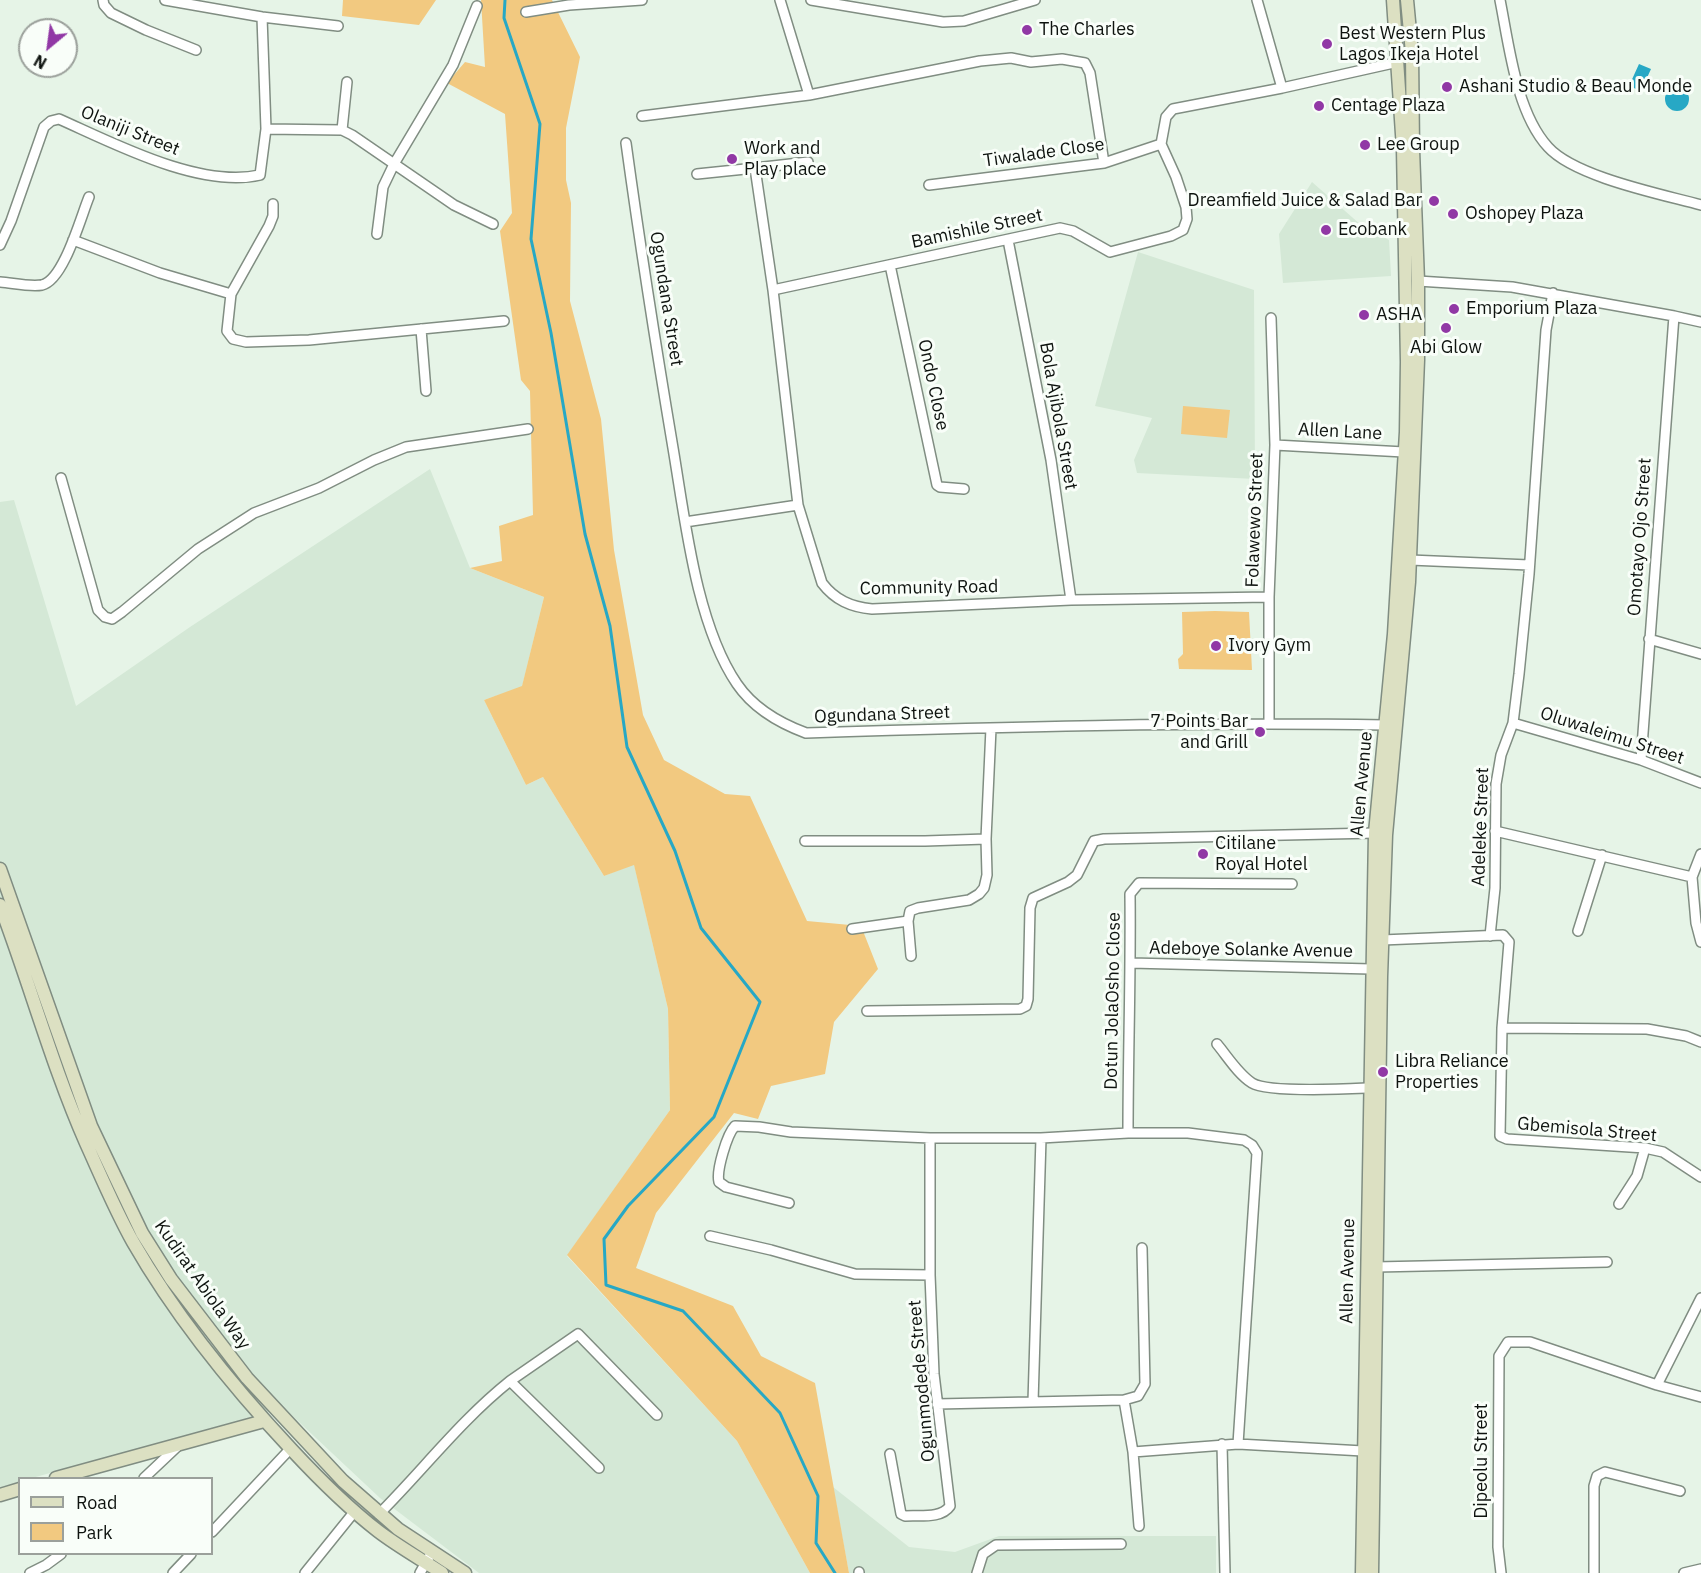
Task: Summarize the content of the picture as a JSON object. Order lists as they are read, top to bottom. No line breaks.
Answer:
{"streets":{"main road":["Allen Avenue","Kudirat Abiola Way"],"street":["Olaniji Street","Tiwalade Close","Bamishile Street","Ogundana Street","Ondo Close","Bola Ajibola Street","Allen Lane","Folawewo Street","Omotayo Ojo Street","Community Road","Oluwaleimu Street","Adeleke Street","Adeboye Solanke Avenue","Dotun JolaOsho Close","Gbemisola Street","Ogunmodede Street","Dipeolu Street"]},"crossings":[["Tiwalade Close","Bamishile Street"],["Bamishile Street","Ondo Close"],["Bamishile Street","Bola Ajibola Street"],["Bamishile Street","Community Road"],["Ogundana Street","Folawewo Street"],["Ogundana Street","Allen Avenue"],["Bola Ajibola Street","Community Road"],["Allen Lane","Folawewo Street"],["Allen Lane","Allen Avenue"],["Folawewo Street","Community Road"],["Omotayo Ojo Street","Oluwaleimu Street"],["Oluwaleimu Street","Adeleke Street"],["Allen Avenue","Adeboye Solanke Avenue"],["Adeboye Solanke Avenue","Dotun JolaOsho Close"]],"places":["The Charles","Best Western Plus Lagos Ikeja Hotel","Ashani Studio & Beau Monde","Centage Plaza","Lee Group","Work and Play place","Dreamfield Juice & Salad Bar","Oshopey Plaza","Ecobank","Emporium Plaza","ASHA","Abi Glow","Ivory Gym","7 Points Bar and Grill","Citilane Royal Hotel","Libra Reliance Properties"],"legend":["Road","Park"],"north":"bottom left"}
